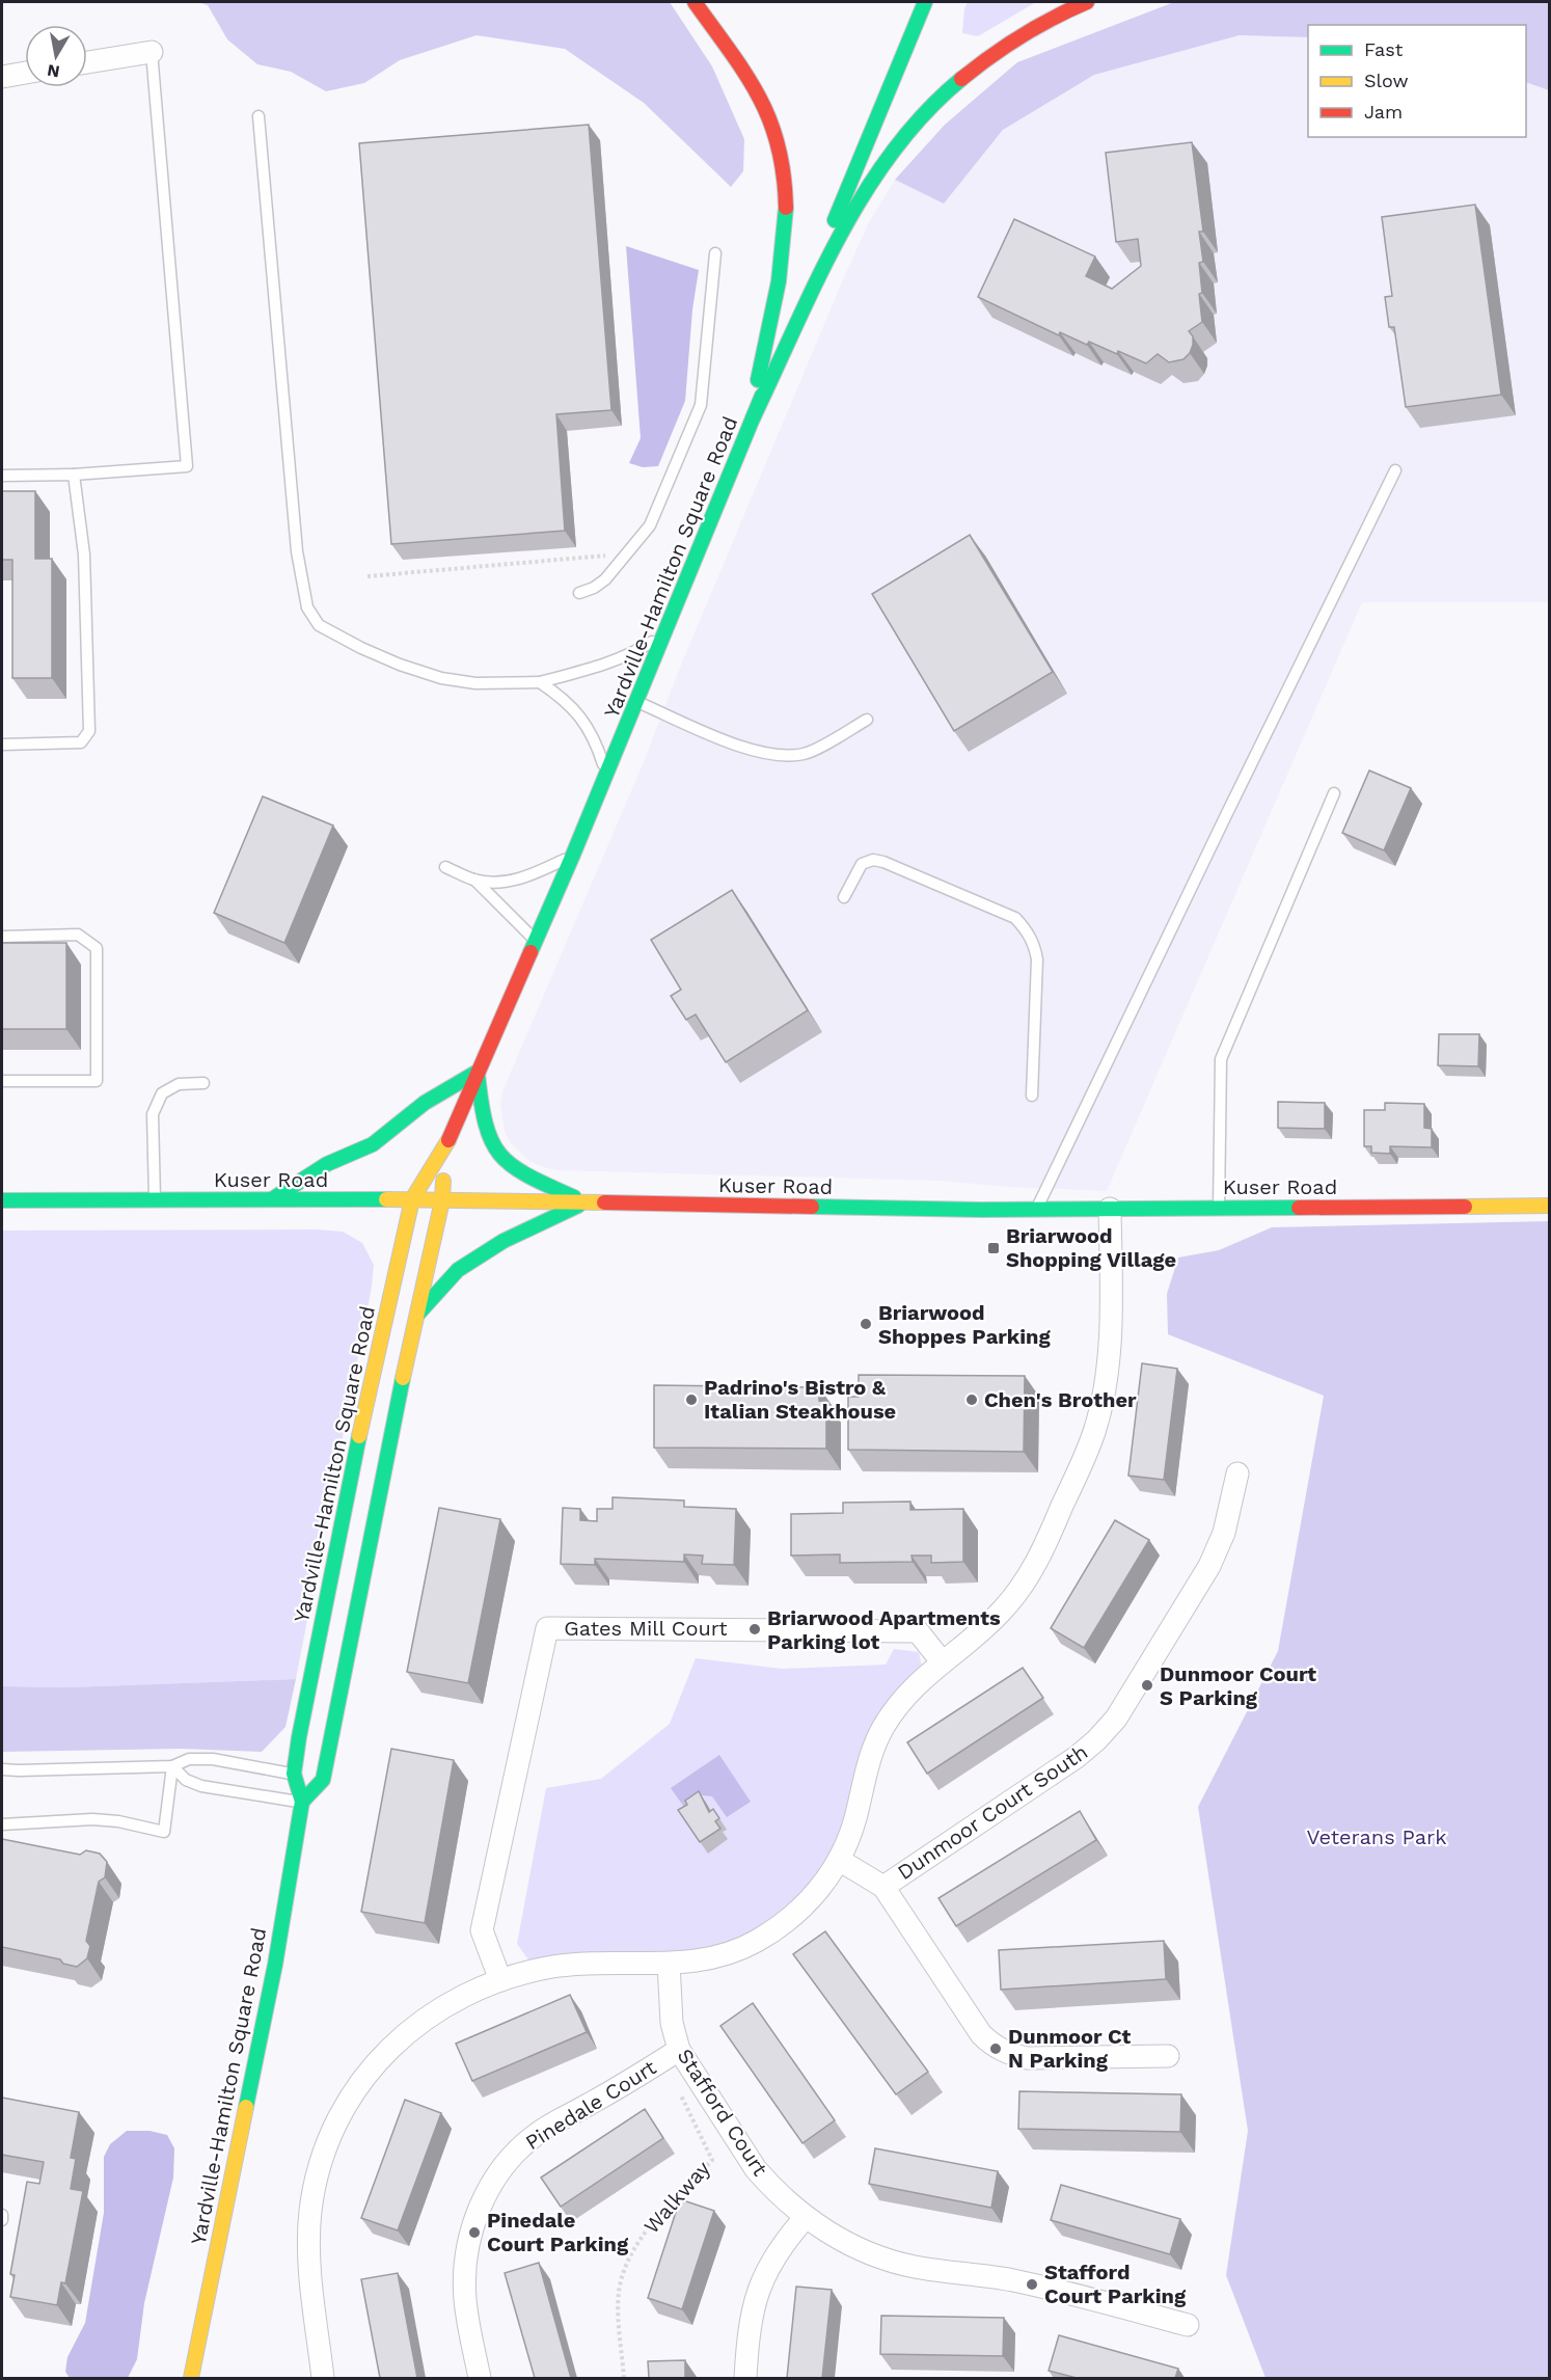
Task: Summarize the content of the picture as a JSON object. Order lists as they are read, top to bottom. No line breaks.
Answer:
{"streets":{"main road":["Yardville-Hamilton Square Road","Kuser Road"],"street":["Gates Mill Court","Dunmoor Court South","Pinedale Court","Stafford Court"],"path":["Walkway"]},"crossings":[["Yardville-Hamilton Square Road","Kuser Road"],["Pinedale Court","Stafford Court"]],"parks":["Veterans Park"],"places":{"transit":["Briarwood Shopping Village"],"other":["Briarwood Shoppes Parking","Padrino's Bistro & Italian Steakhouse","Chen's Brother","Briarwood Apartments Parking lot","Dunmoor Court S Parking","Dunmoor Ct N Parking","Pinedale Court Parking","Stafford Court Parking"]},"legend":["Fast","Slow","Jam"],"north":"bottom"}
